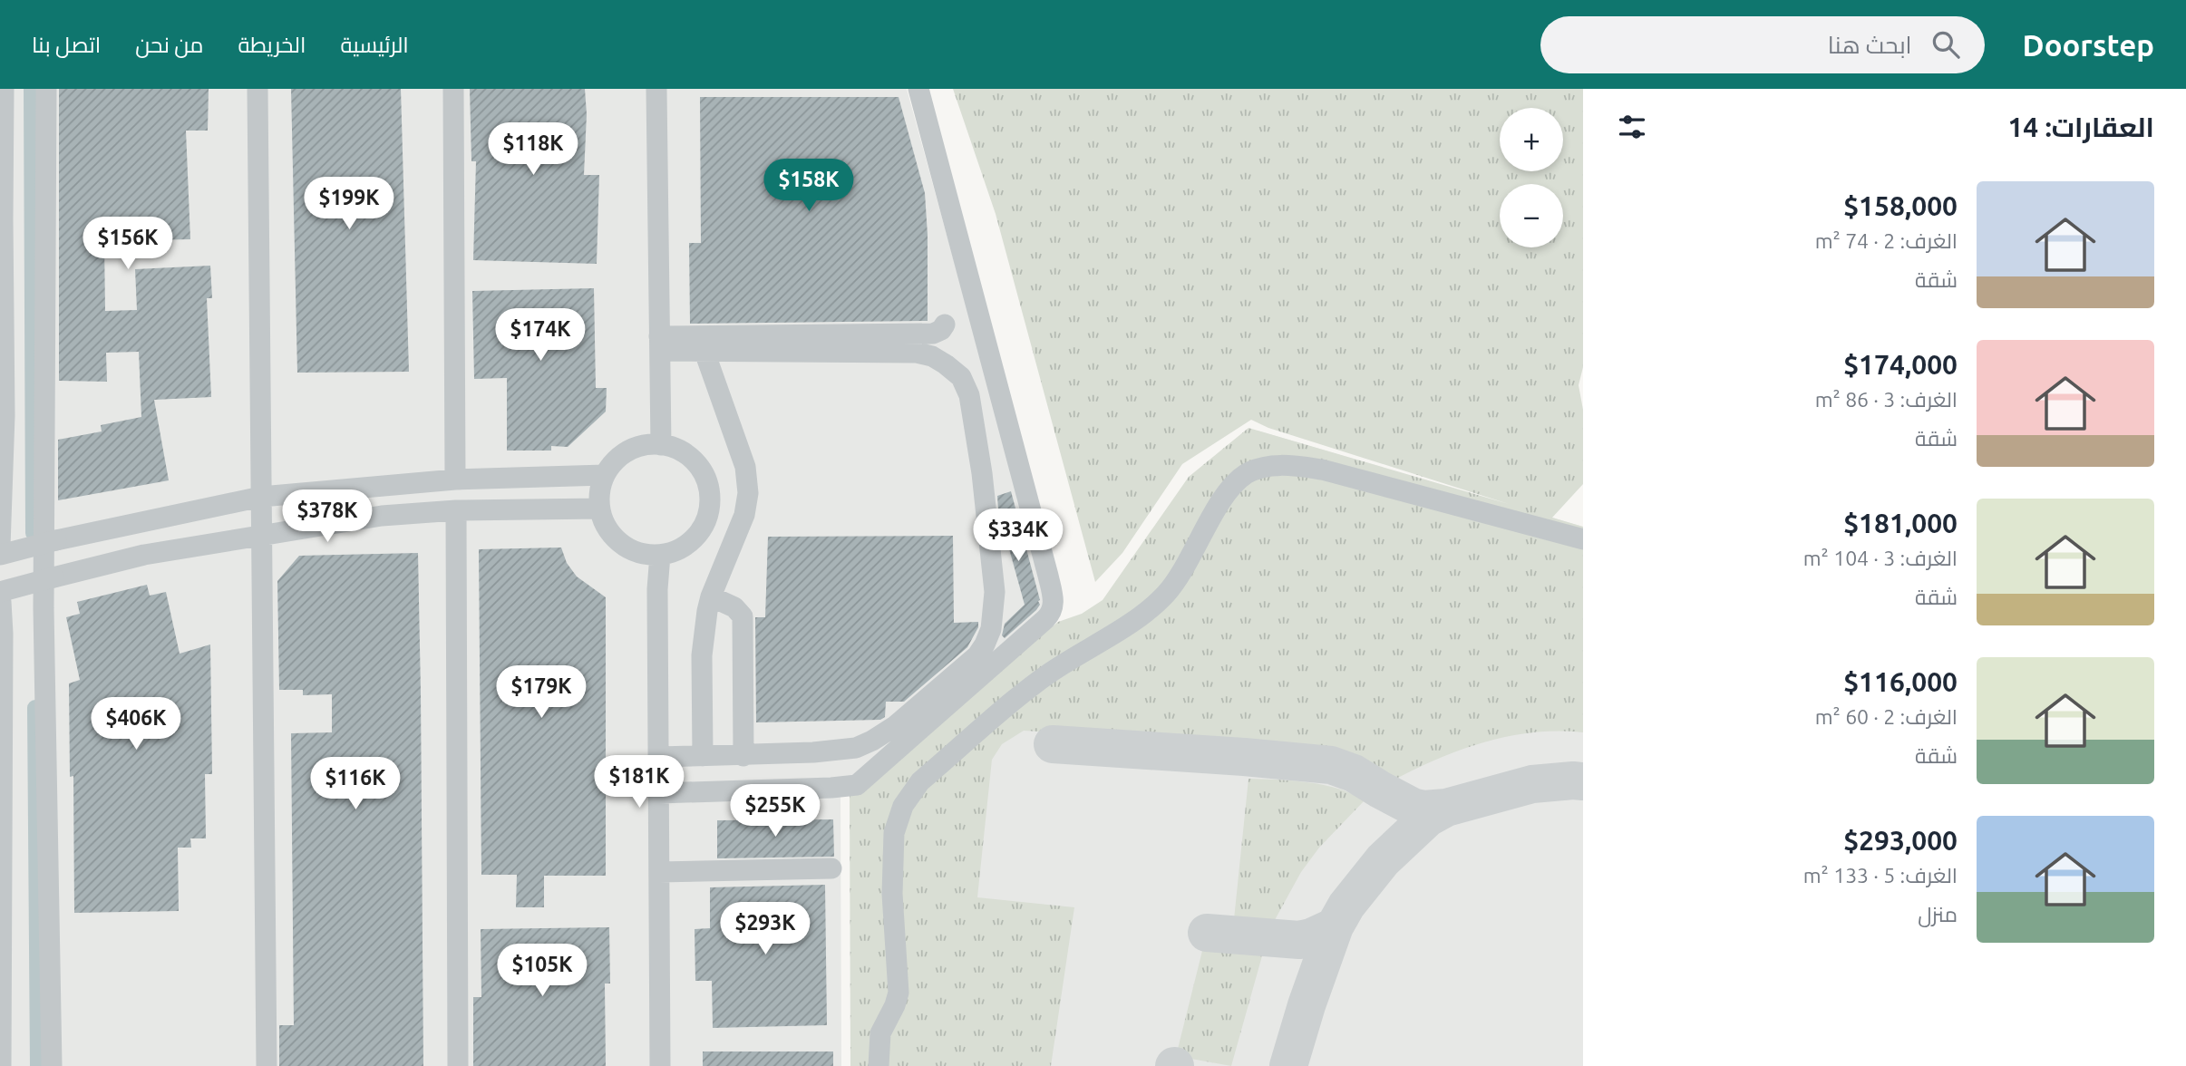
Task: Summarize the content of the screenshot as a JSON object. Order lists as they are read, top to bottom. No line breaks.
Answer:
{"page":{"header":"Doorstep","search":"ابحث هنا","nav":["الرئيسية","الخريطة","من نحن","اتصل بنا"],"heading":"العقارات: 14","map_buttons":["+","−"],"price":["$118K","$158K","$199K","$156K","$174K","$378K","$334K","$179K","$406K","$181K","$116K","$255K","$293K","$105K"],"list":[{"name":"$158,000","note":"الغرف: 2 · 74 m² · شقة"},{"name":"$174,000","note":"الغرف: 3 · 86 m² · شقة"},{"name":"$181,000","note":"الغرف: 3 · 104 m² · شقة"},{"name":"$116,000","note":"الغرف: 2 · 60 m² · شقة"},{"name":"$293,000","note":"الغرف: 5 · 133 m² · منزل"}]}}
